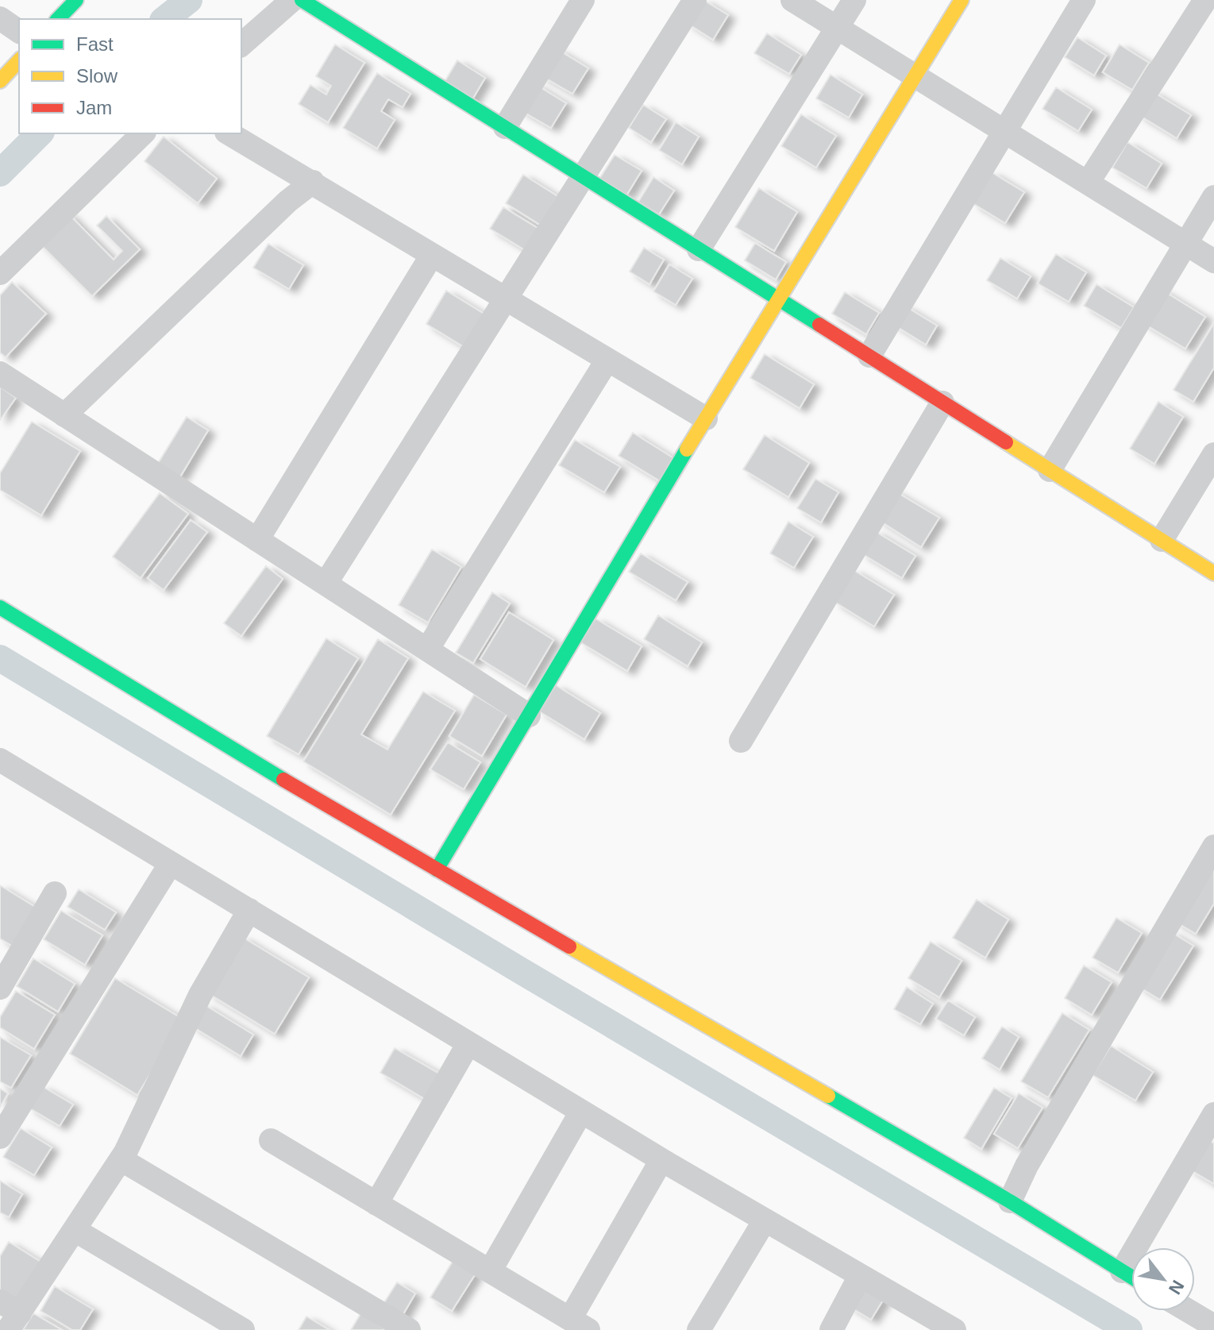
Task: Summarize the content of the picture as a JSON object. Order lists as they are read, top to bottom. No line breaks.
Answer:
{"legend":["Fast","Slow","Jam"],"north":"bottom right"}
